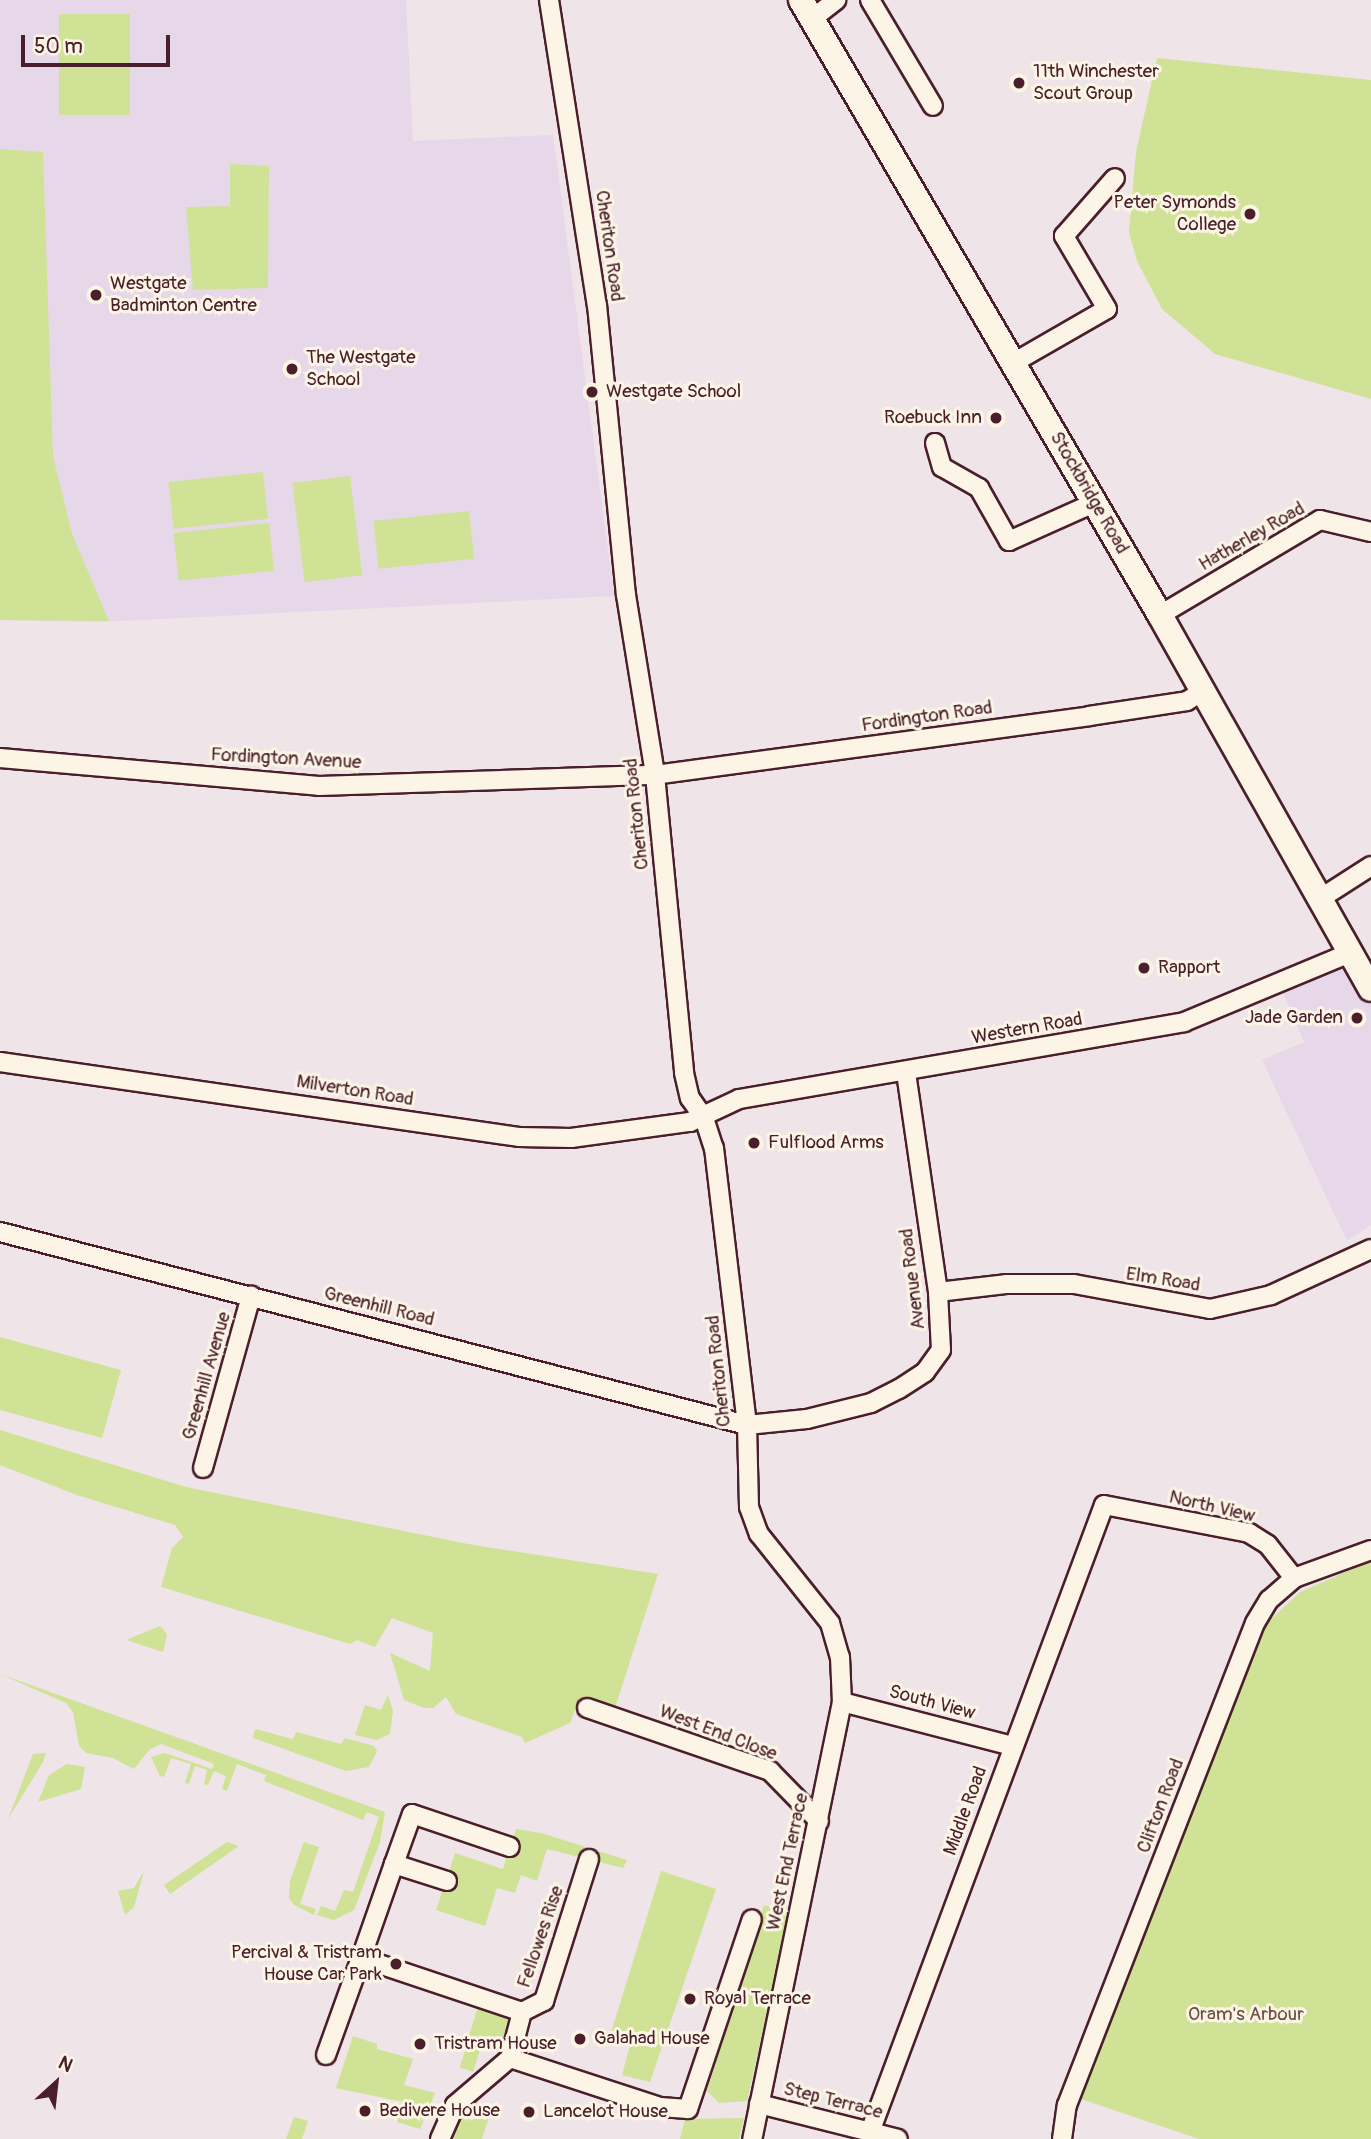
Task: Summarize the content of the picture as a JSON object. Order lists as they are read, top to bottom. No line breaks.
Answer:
{"streets":{"main road":["Stockbridge Road"],"street":["Cheriton Road","Hatherley Road","Fordington Road","Fordington Avenue","Western Road","Milverton Road","Avenue Road","Elm Road","Greenhill Road","Greenhill Avenue","North View","South View","West End Close","Clifton Road","Middle Road","West End Terrace","Fellowes Rise","Step Terrace"]},"crossings":[["Cheriton Road","Fordington Road"],["Cheriton Road","Fordington Avenue"],["Cheriton Road","Western Road"],["Cheriton Road","Milverton Road"],["Cheriton Road","Avenue Road"],["Cheriton Road","Greenhill Road"],["Cheriton Road","West End Terrace"],["Stockbridge Road","Hatherley Road"],["Stockbridge Road","Fordington Road"],["Stockbridge Road","Western Road"],["Fordington Road","Fordington Avenue"],["Western Road","Milverton Road"],["Western Road","Avenue Road"],["Avenue Road","Elm Road"],["Avenue Road","Greenhill Road"],["Greenhill Road","Greenhill Avenue"],["North View","Clifton Road"],["North View","Middle Road"],["South View","Middle Road"],["South View","West End Terrace"],["West End Close","West End Terrace"],["Middle Road","Step Terrace"],["West End Terrace","Step Terrace"]],"parks":["Oram's Arbour"],"places":["11th Winchester Scout Group","Peter Symonds College","Westgate Badminton Centre","The Westgate School","Westgate School","Roebuck Inn","Rapport","Jade Garden","Fulflood Arms","Percival & Tristram House Car Park","Royal Terrace","Galahad House","Tristram House","Bedivere House","Lancelot House"],"scale_bar":"50 m","north":"top right"}
